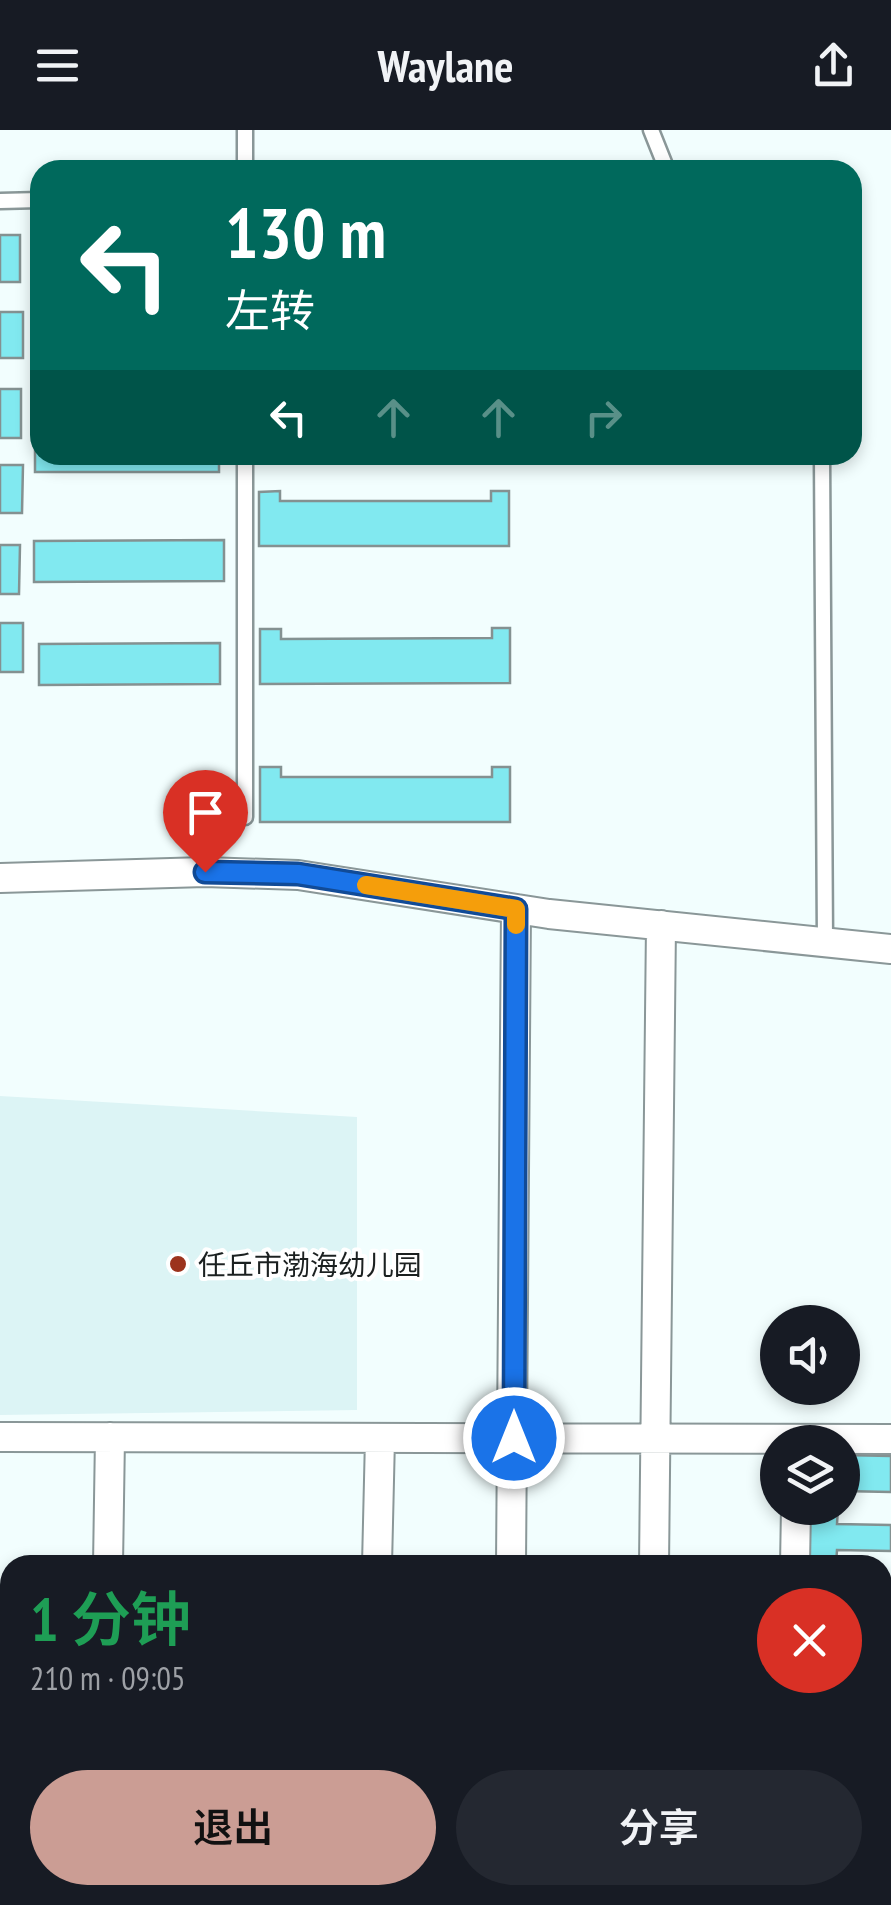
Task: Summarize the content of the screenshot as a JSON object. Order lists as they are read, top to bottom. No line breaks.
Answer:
{"places":["任丘市渤海幼儿园"],"page":{"header":"Waylane","turn":["130 m","左转"],"heading":["1 分钟","210 m · 09:05"],"buttons":["退出","分享"]}}
